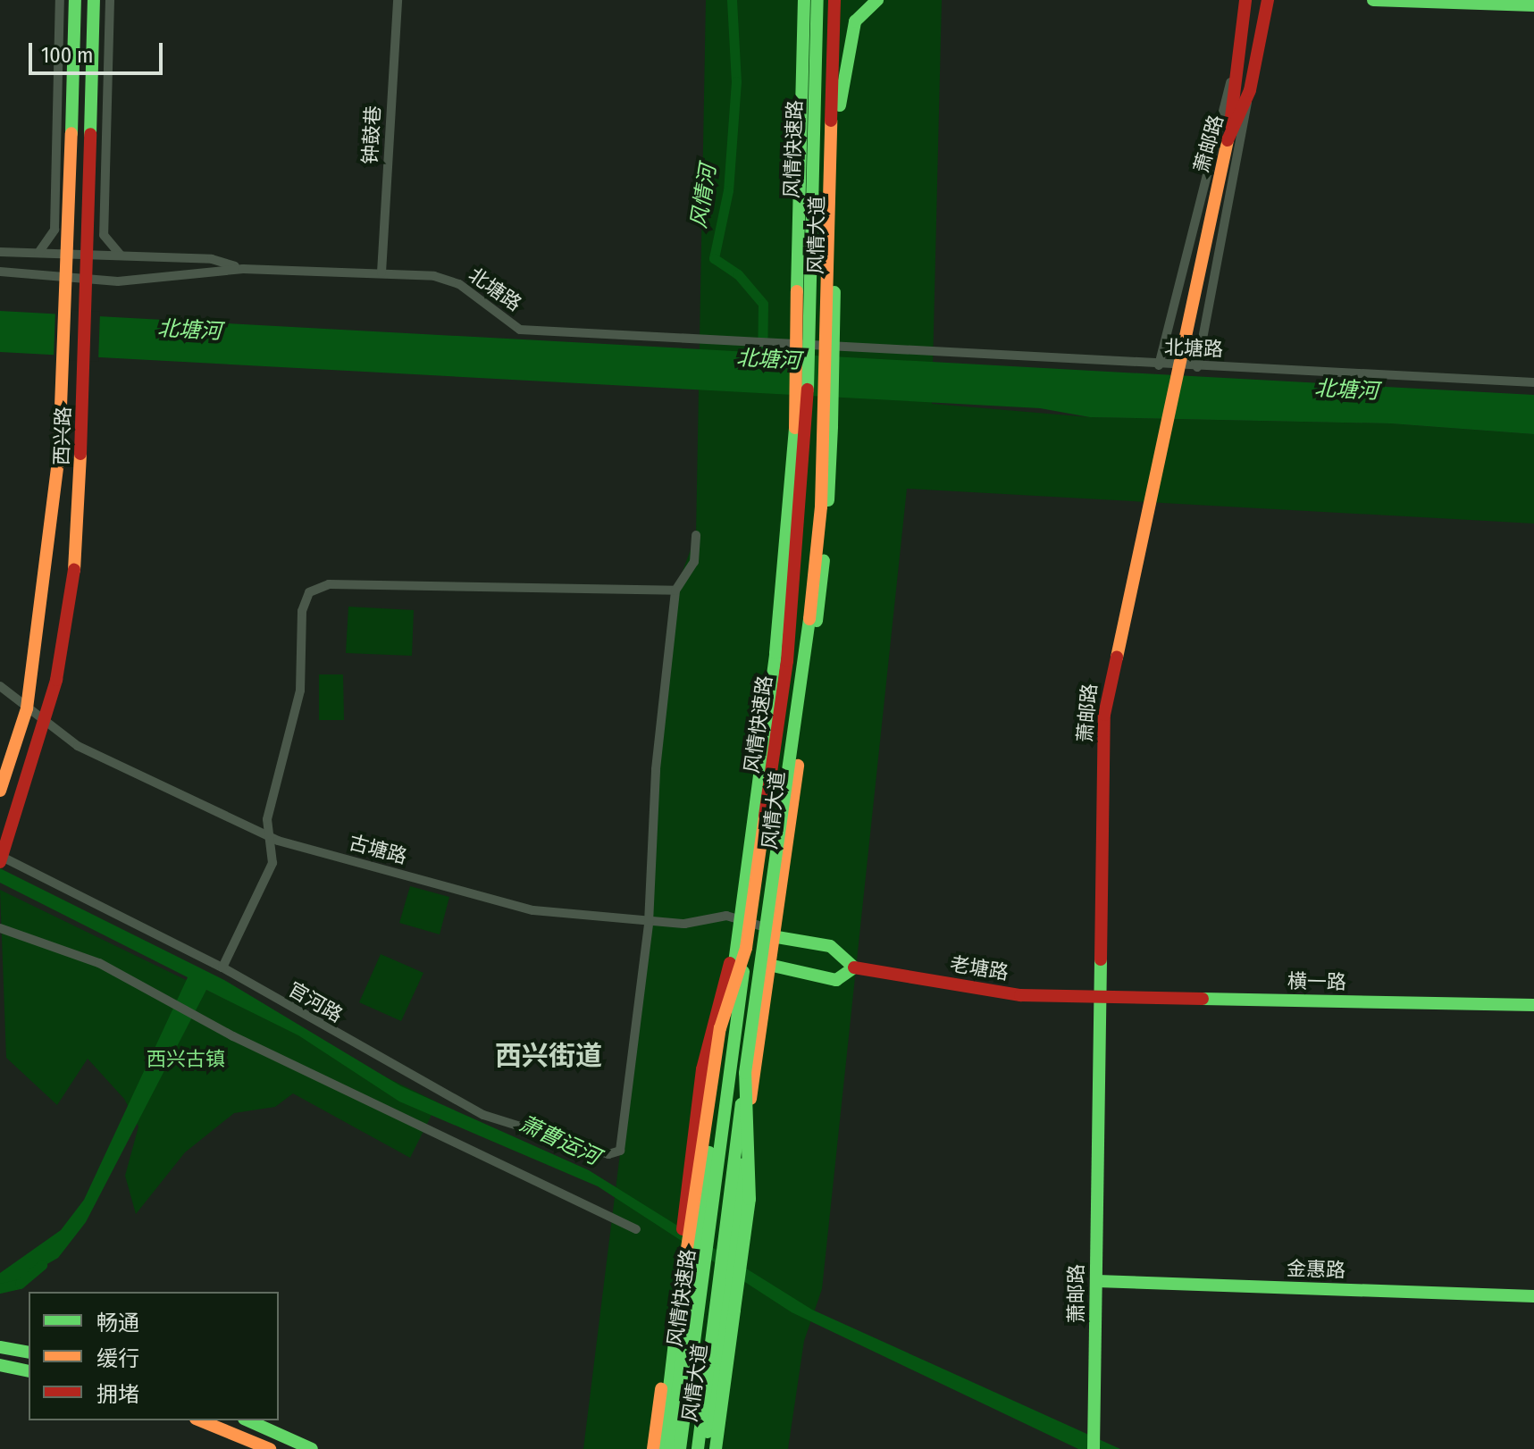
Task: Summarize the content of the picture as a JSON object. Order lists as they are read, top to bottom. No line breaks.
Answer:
{"streets":{"main road":["萧邮路","风情快速路","风情大道","西兴路","老塘路","横一路","金惠路"],"street":["钟鼓巷","北塘路","古塘路","官河路"]},"crossings":[["钟鼓巷","北塘路"],["萧邮路","北塘路"],["萧邮路","老塘路"],["萧邮路","横一路"],["萧邮路","金惠路"],["风情快速路","风情大道"],["风情大道","古塘路"],["风情大道","老塘路"],["西兴路","古塘路"],["西兴路","官河路"],["古塘路","老塘路"],["古塘路","官河路"],["老塘路","横一路"]],"districts":["西兴街道"],"water":["风情河","北塘河","萧曹运河"],"parks":["西兴古镇"],"legend":["畅通","缓行","拥堵"],"scale_bar":"100 m"}
